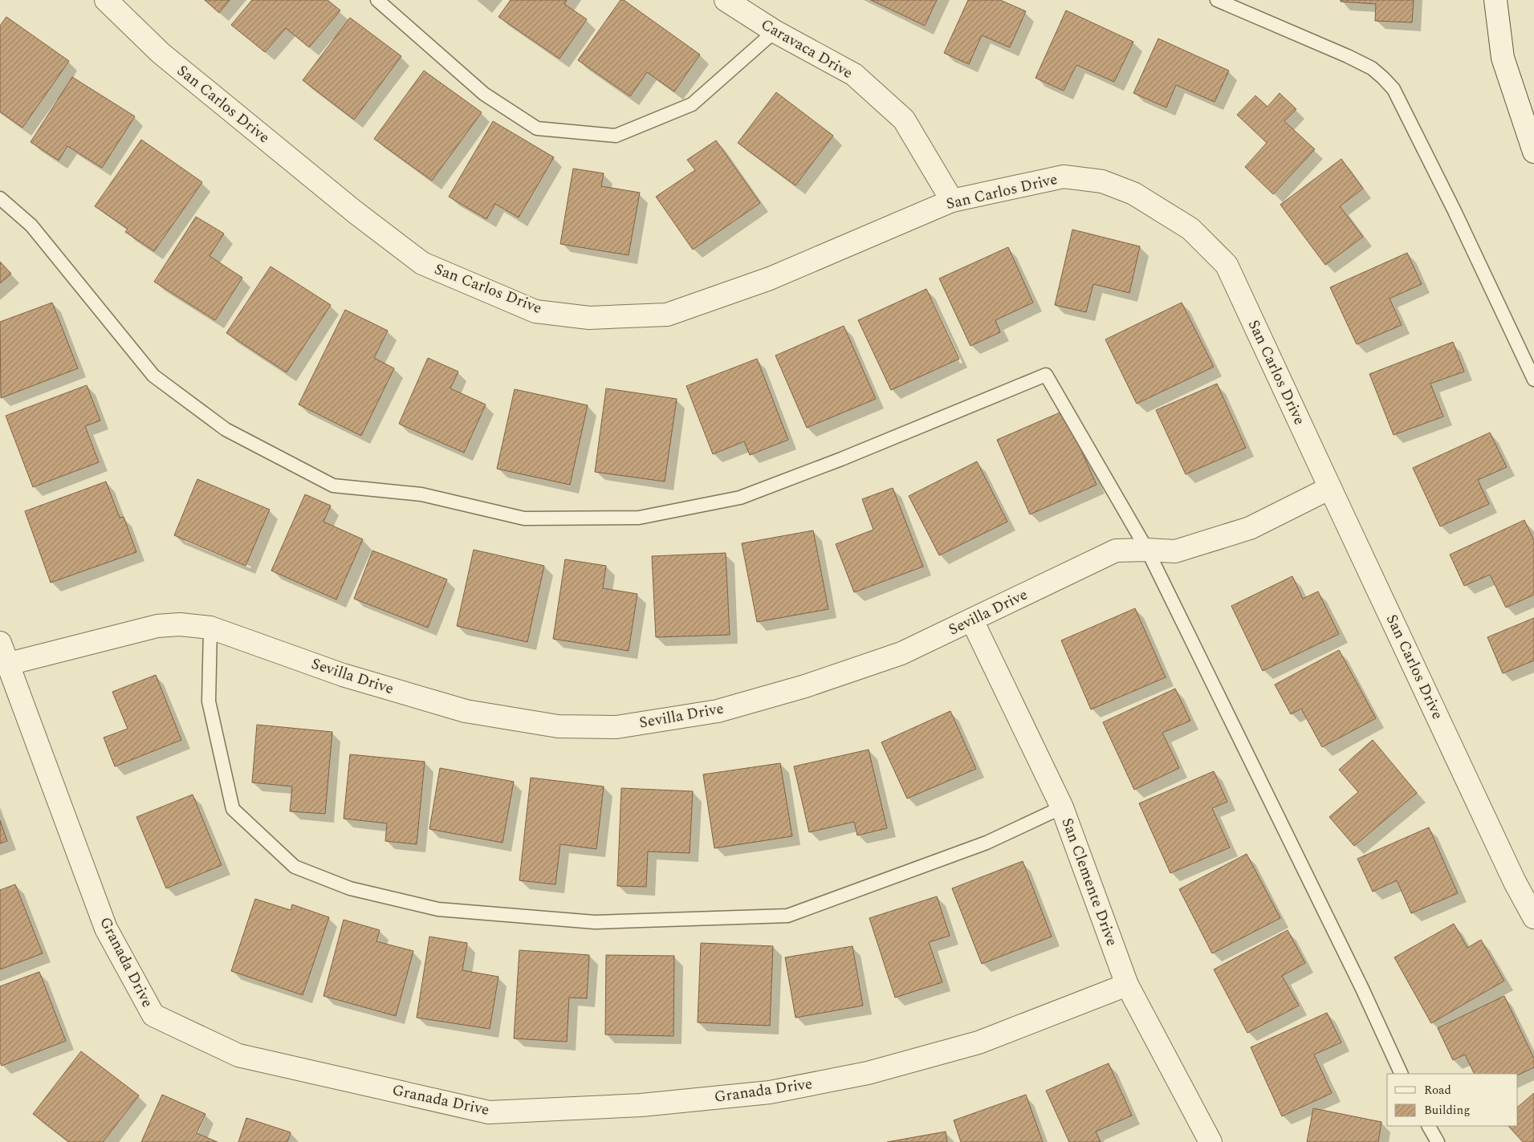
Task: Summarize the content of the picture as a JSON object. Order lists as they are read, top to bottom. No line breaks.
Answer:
{"streets":{"street":["Caravaca Drive","San Carlos Drive","Sevilla Drive","San Clemente Drive","Granada Drive"]},"crossings":[["Caravaca Drive","San Carlos Drive"],["San Carlos Drive","Sevilla Drive"],["Sevilla Drive","San Clemente Drive"],["Sevilla Drive","Granada Drive"],["San Clemente Drive","Granada Drive"]],"legend":["Road","Building"]}
